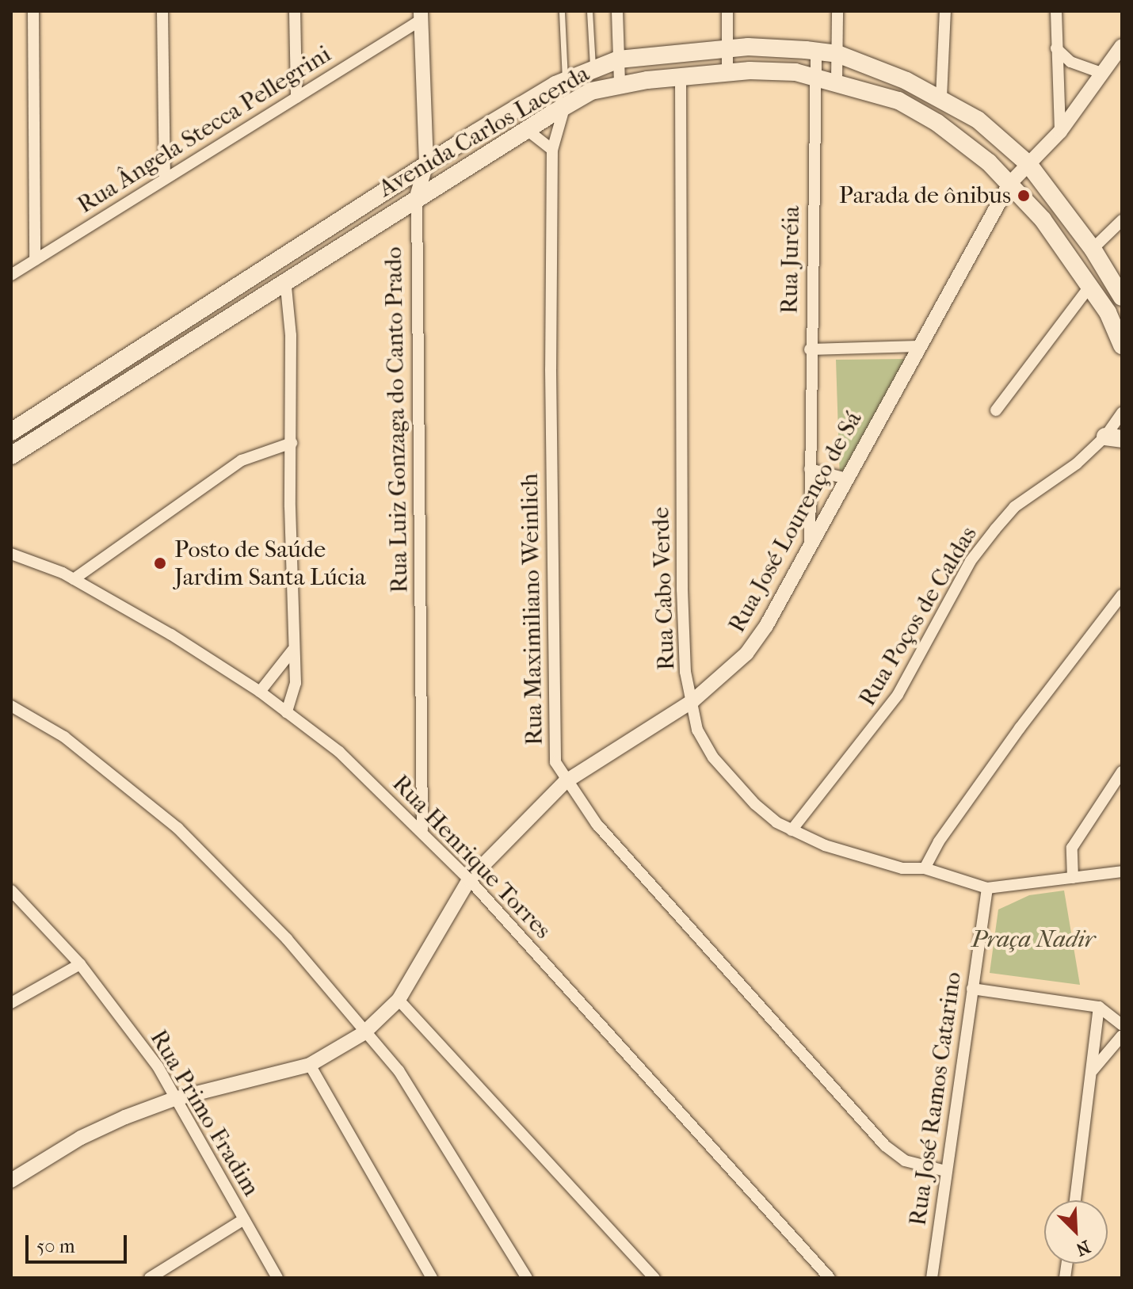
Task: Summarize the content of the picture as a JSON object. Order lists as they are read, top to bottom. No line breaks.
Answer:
{"streets":{"main road":["Avenida Carlos Lacerda"],"street":["Rua Ângela Stecca Pellegrini","Rua Juréia","Rua Luiz Gonzaga do Canto Prado","Rua José Lourenço de Sá","Rua Cabo Verde","Rua Maximiliano Weinlich","Rua Poços de Caldas","Rua Henrique Torres","Rua José Ramos Catarino","Rua Primo Fradim"]},"crossings":[["Rua Ângela Stecca Pellegrini","Rua Luiz Gonzaga do Canto Prado"],["Avenida Carlos Lacerda","Rua Juréia"],["Avenida Carlos Lacerda","Rua Luiz Gonzaga do Canto Prado"],["Avenida Carlos Lacerda","Rua José Lourenço de Sá"],["Avenida Carlos Lacerda","Rua Cabo Verde"],["Avenida Carlos Lacerda","Rua Maximiliano Weinlich"],["Rua Juréia","Rua José Lourenço de Sá"],["Rua Luiz Gonzaga do Canto Prado","Rua Henrique Torres"],["Rua José Lourenço de Sá","Rua Cabo Verde"],["Rua José Lourenço de Sá","Rua Maximiliano Weinlich"],["Rua José Lourenço de Sá","Rua Henrique Torres"],["Rua José Lourenço de Sá","Rua Primo Fradim"],["Rua Cabo Verde","Rua Poços de Caldas"],["Rua Cabo Verde","Rua José Ramos Catarino"],["Rua Maximiliano Weinlich","Rua José Ramos Catarino"]],"parks":["Praça Nadir"],"places":["Parada de ônibus","Posto de Saúde Jardim Santa Lúcia"],"scale_bar":"50 m","north":"bottom right"}
